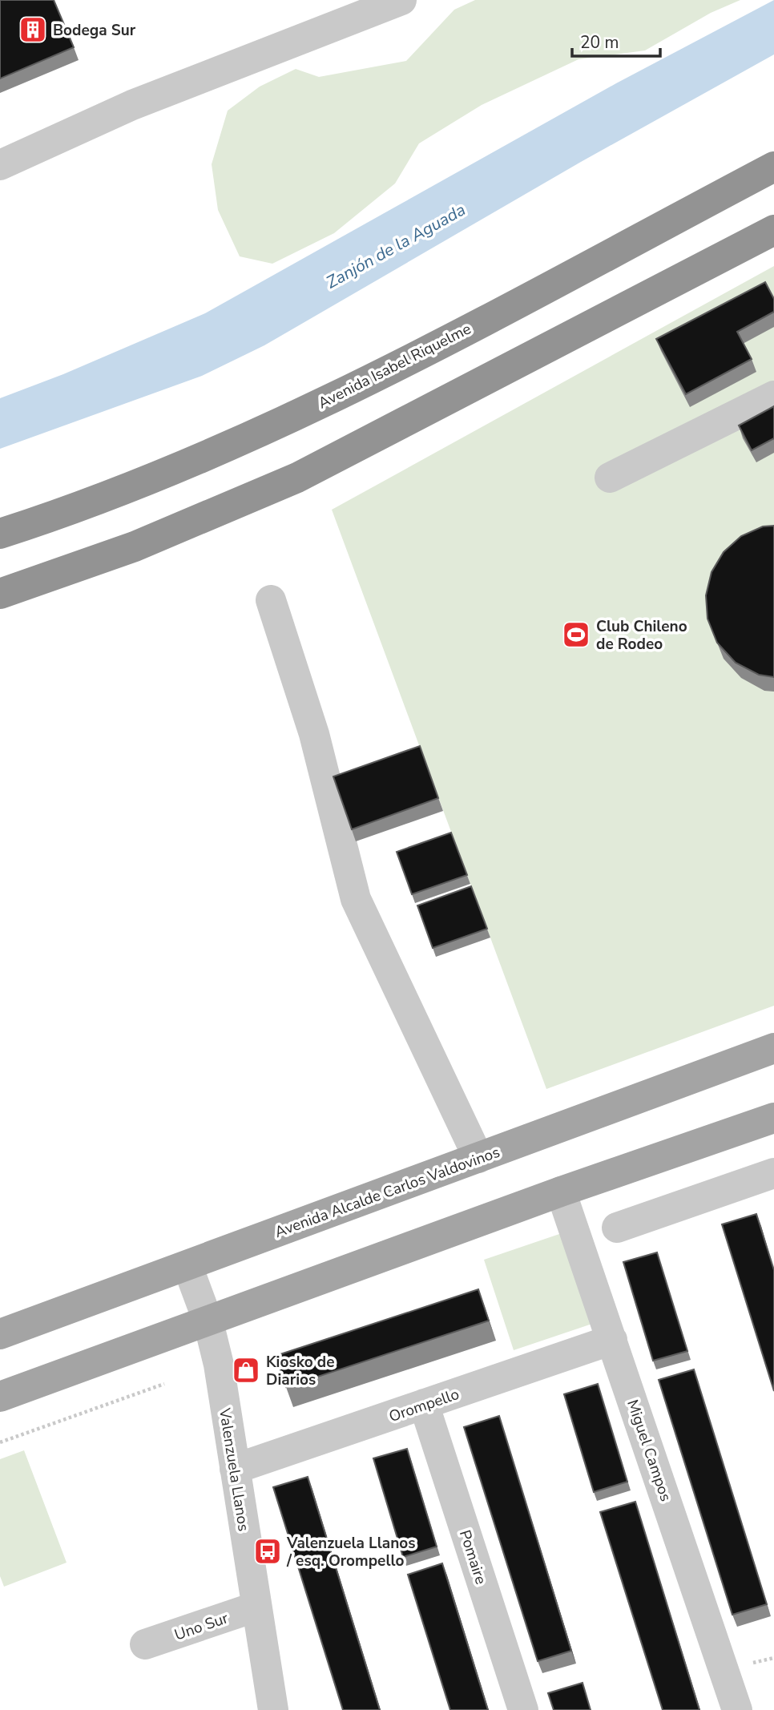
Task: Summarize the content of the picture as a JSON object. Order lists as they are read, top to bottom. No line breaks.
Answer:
{"streets":{"highway":["Avenida Isabel Riquelme"],"main road":["Avenida Alcalde Carlos Valdovinos"],"street":["Orompello","Miguel Campos","Valenzuela Llanos","Pomaire","Uno Sur"]},"crossings":[["Avenida Alcalde Carlos Valdovinos","Valenzuela Llanos"],["Orompello","Miguel Campos"],["Orompello","Valenzuela Llanos"],["Orompello","Pomaire"],["Valenzuela Llanos","Uno Sur"]],"water":["Zanjón de la Aguada"],"places":{"building":["Bodega Sur"],"sports":["Club Chileno de Rodeo"],"shop":["Kiosko de Diarios"],"bus stop":["Valenzuela Llanos / esq. Orompello"]},"scale_bar":"20 m"}
